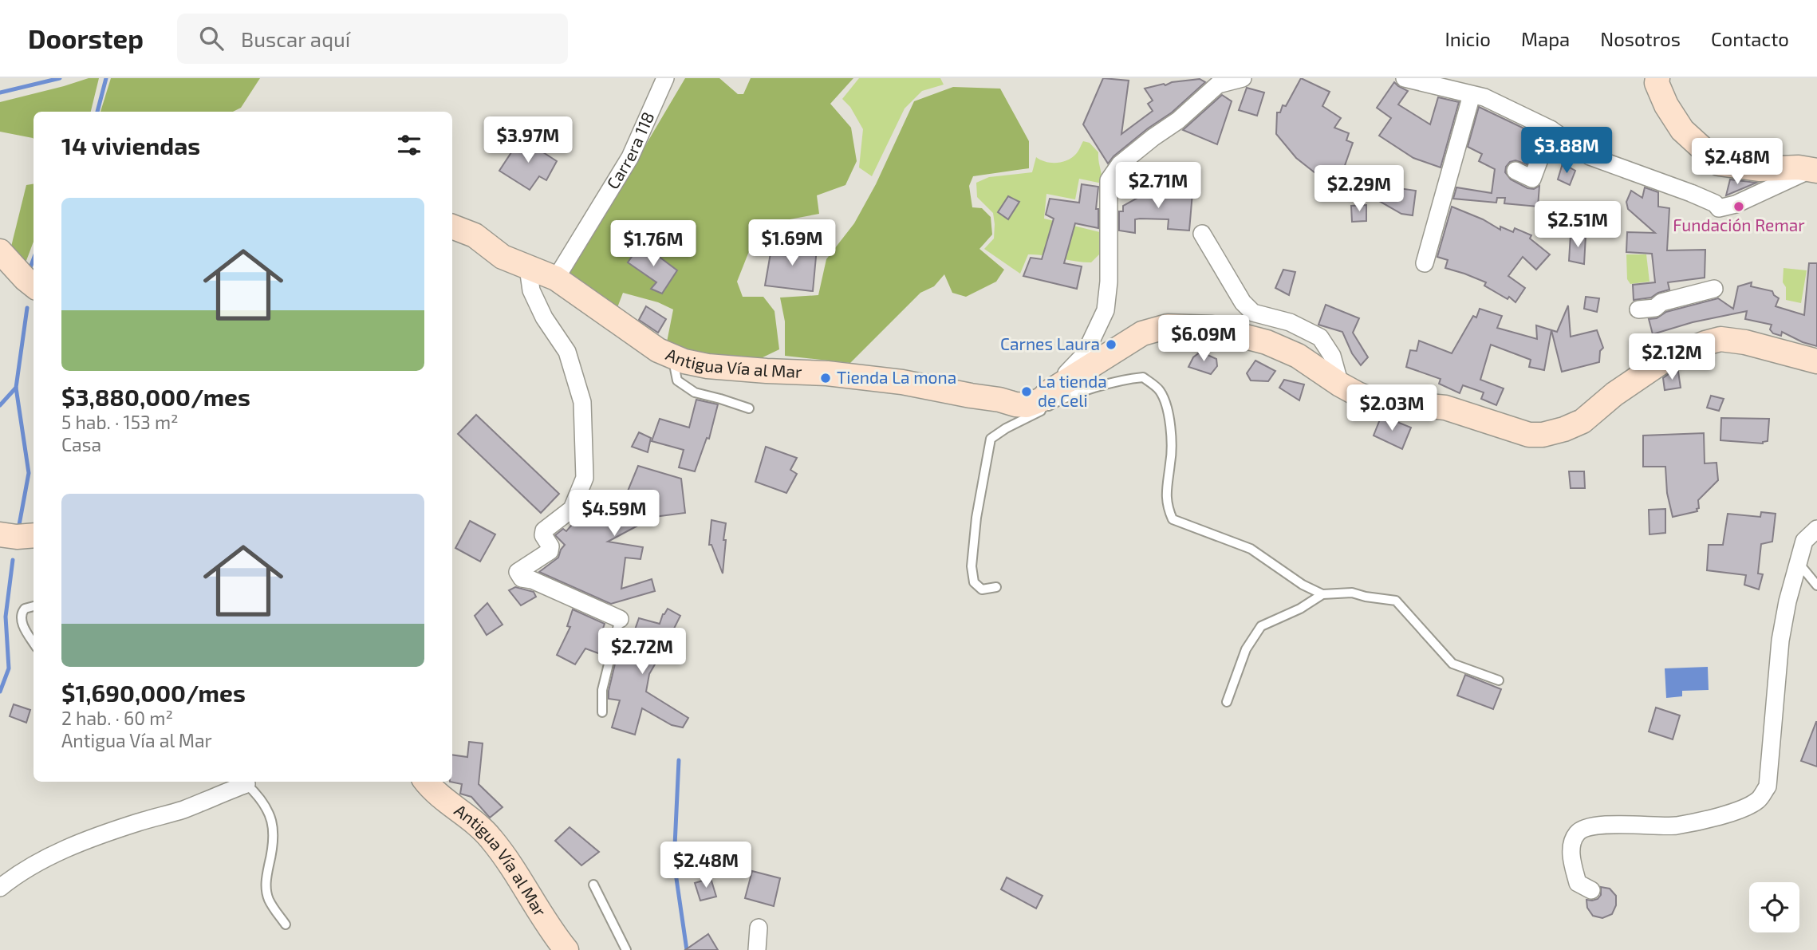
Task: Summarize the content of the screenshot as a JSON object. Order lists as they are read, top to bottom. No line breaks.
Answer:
{"streets":{"main road":["Antigua Vía al Mar"],"street":["Carrera 118"]},"crossings":[["Carrera 118","Antigua Vía al Mar"]],"places":["Fundación Remar","Carnes Laura","Tienda La mona","La tienda de Celi"],"page":{"header":"Doorstep","search":"Buscar aquí","nav":["Inicio","Mapa","Nosotros","Contacto"],"heading":"14 viviendas","price":["$3.97M","$3.88M","$2.48M","$2.71M","$2.29M","$2.51M","$1.69M","$1.76M","$6.09M","$2.12M","$2.03M","$4.59M","$2.72M","$2.48M"],"list":[{"name":"$3,880,000/mes","note":"5 hab. · 153 m² · Casa"},{"name":"$1,690,000/mes","note":"2 hab. · 60 m² · Antigua Vía al Mar"}]}}
